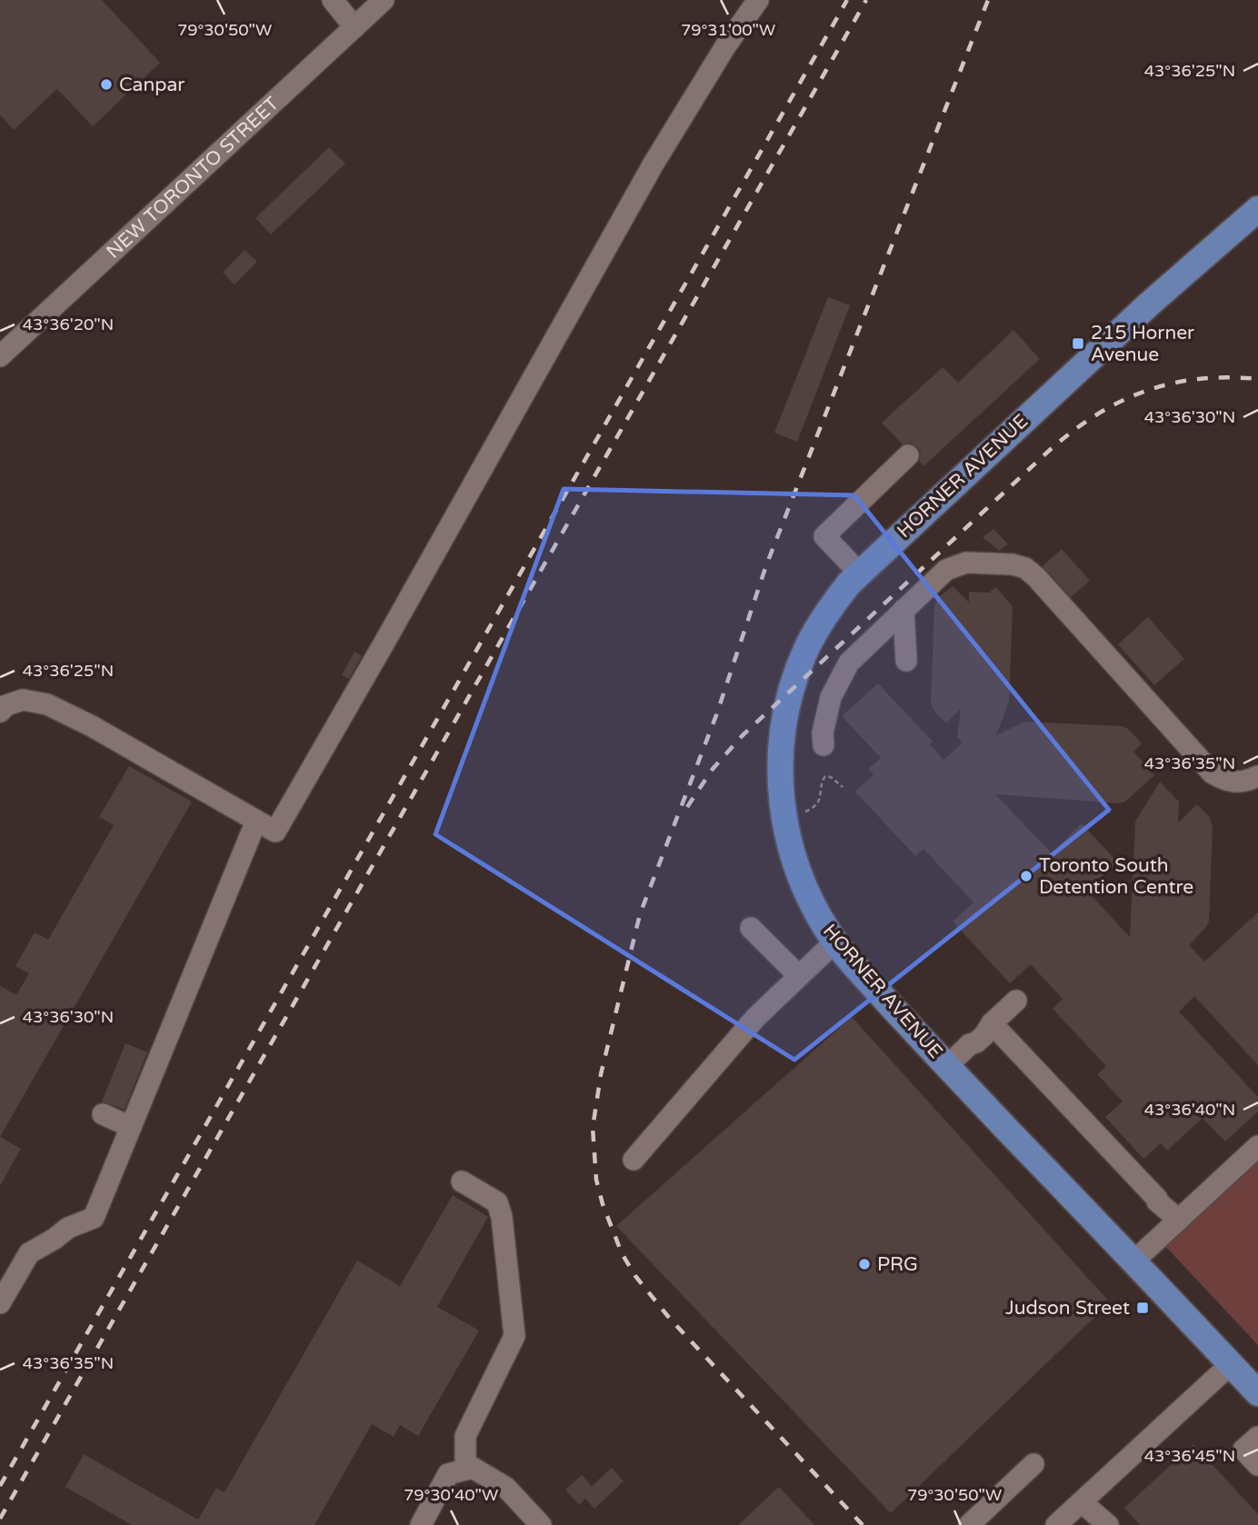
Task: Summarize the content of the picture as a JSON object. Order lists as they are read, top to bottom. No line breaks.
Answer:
{"streets":{"main road":["HORNER AVENUE"],"street":["NEW TORONTO STREET"]},"places":{"other":["Canpar","Toronto South Detention Centre","PRG"],"transit":["215 Horner Avenue","Judson Street"]},"coordinates":["79°30'50\"W","79°31'00\"W","43°36'25\"N","43°36'20\"N","43°36'30\"N","43°36'35\"N","43°36'40\"N","43°36'45\"N","79°30'40\"W"]}
